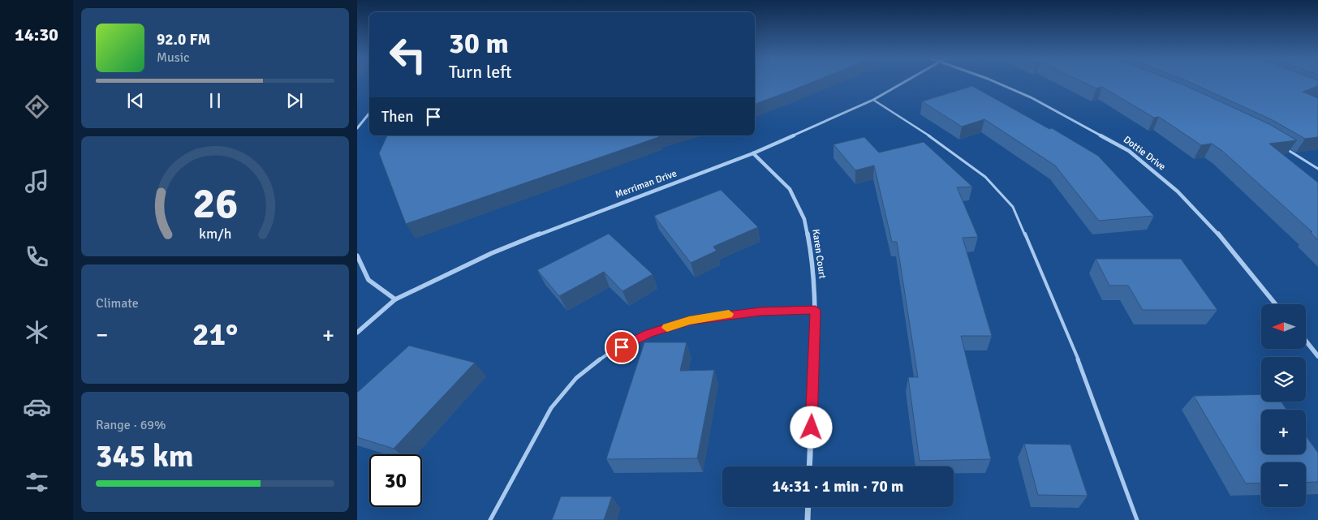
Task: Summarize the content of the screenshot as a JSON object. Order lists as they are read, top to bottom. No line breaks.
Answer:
{"streets":{"street":["Dottie Drive","Merriman Drive","Karen Court"]},"crossings":[["Merriman Drive","Karen Court"]],"north":"left","page":{"tabs":"14:30","turn":["30 m","Turn left"],"song":["92.0 FM","Music"],"then":"Then","tile":["Climate",["Range · 69%","345 km"]],"map_buttons":["+","−"],"heat":["−","21°","+"],"limit":"30","trip":"14:31 · 1 min · 70 m","gauge":["26","km/h"]}}
